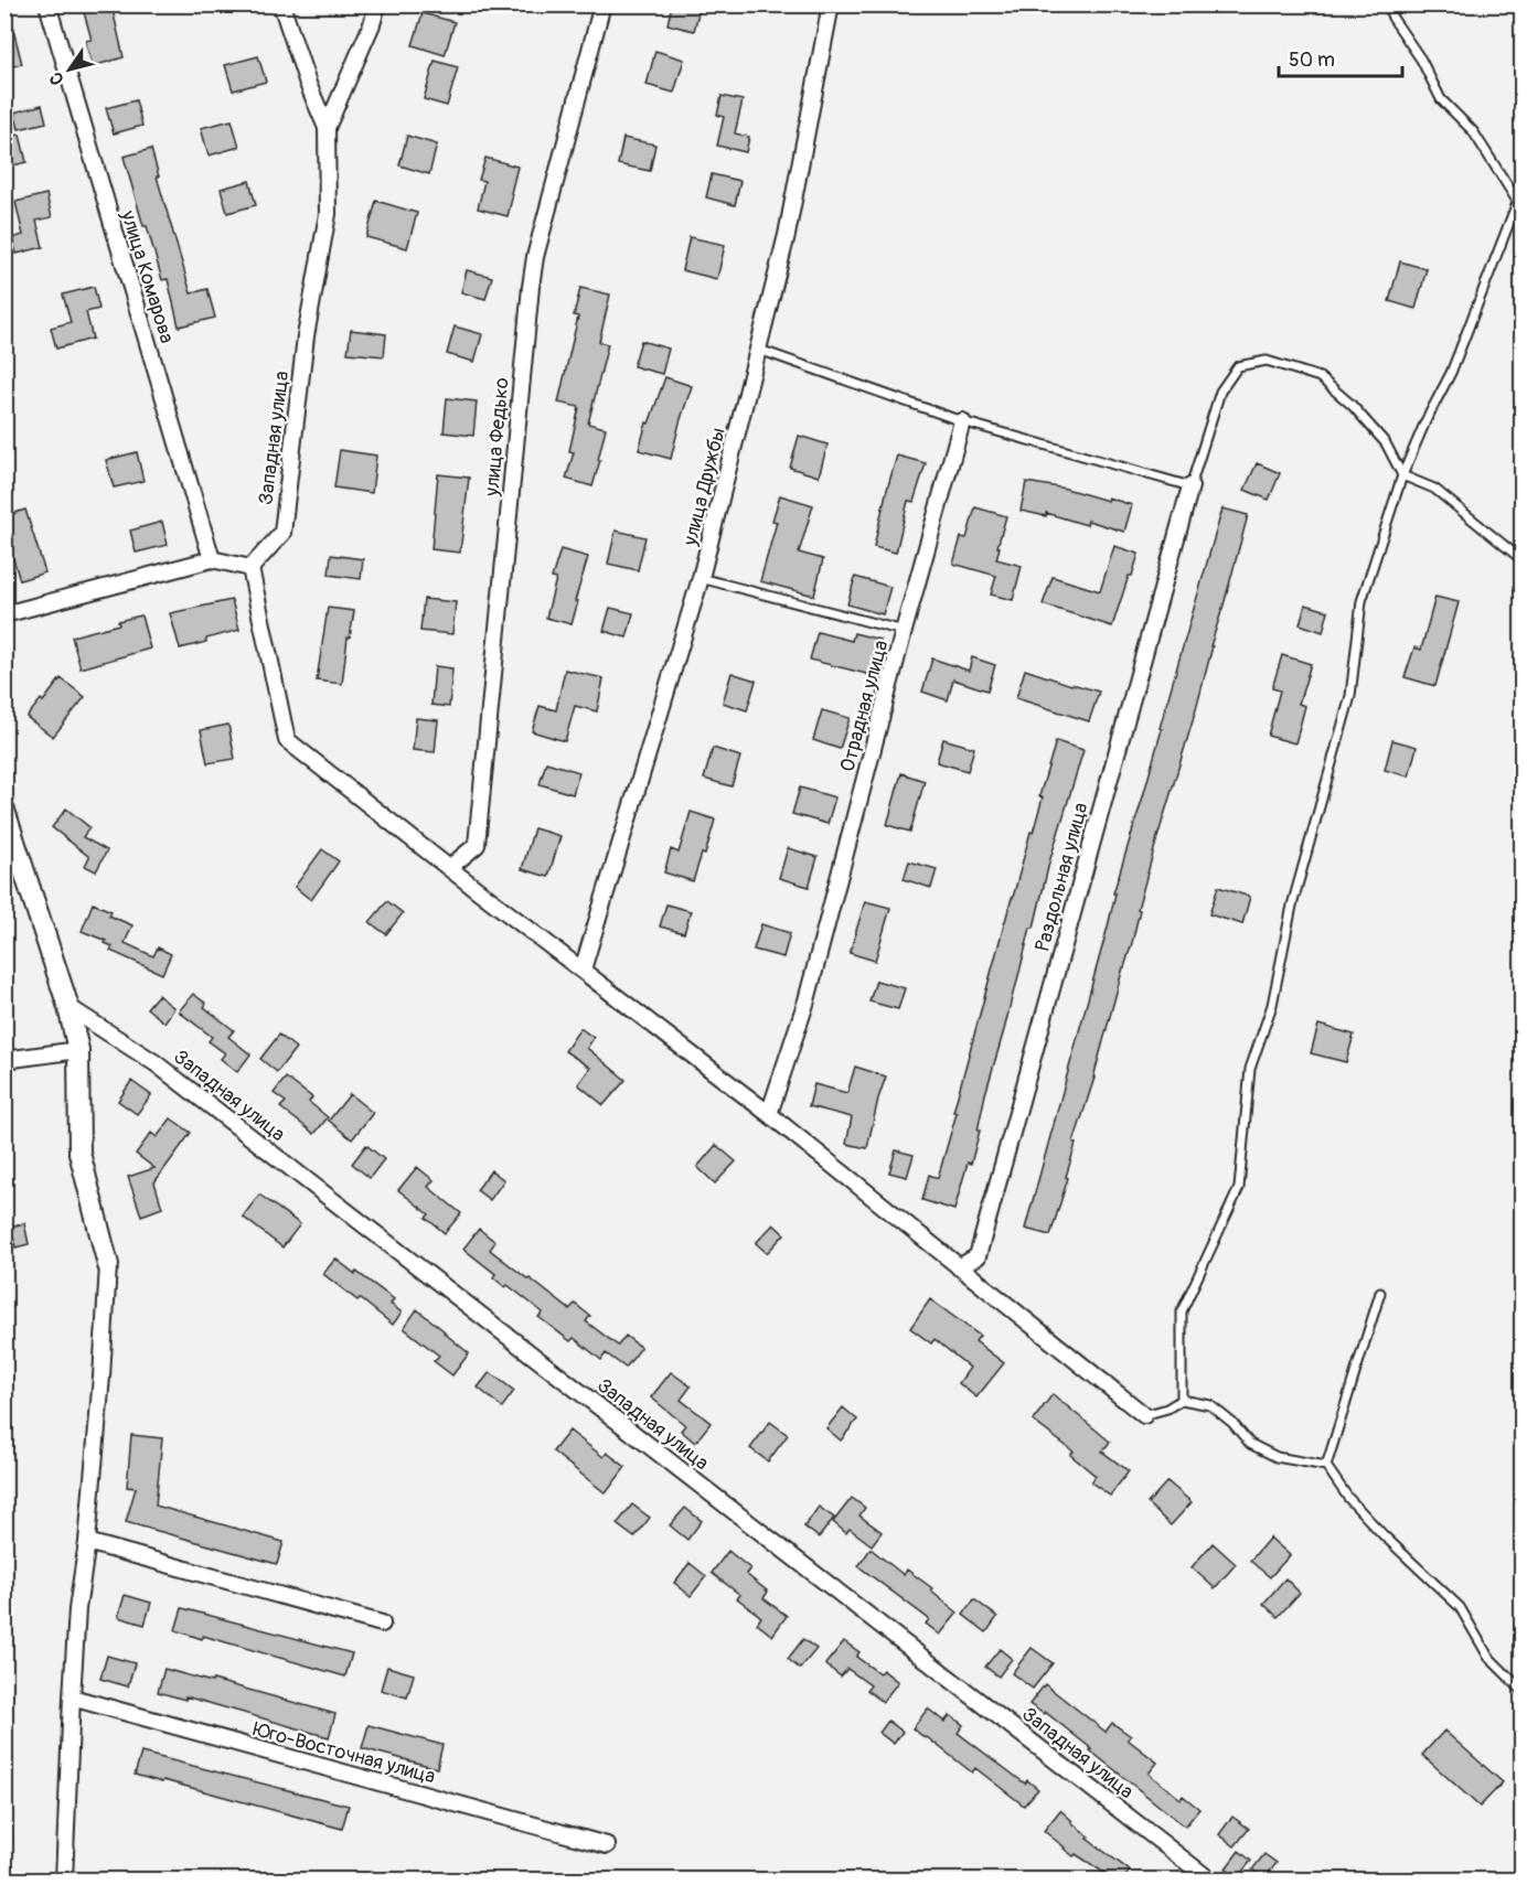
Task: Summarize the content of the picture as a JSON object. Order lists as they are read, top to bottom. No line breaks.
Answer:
{"streets":{"street":["улица Комарова","улица Федько","Западная улица","улица Дружбы","Отрадная улица","Раздольная улица","Юго-Восточная улица"]},"scale_bar":"50 m","north":"bottom left"}
